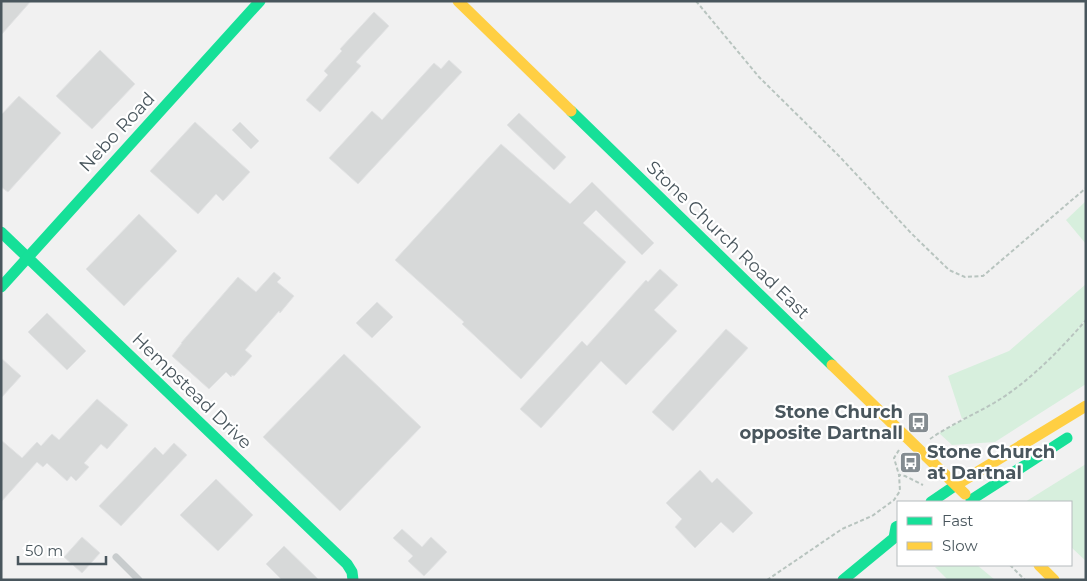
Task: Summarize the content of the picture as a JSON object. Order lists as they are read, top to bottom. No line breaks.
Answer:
{"streets":{"main road":["Nebo Road","Stone Church Road East","Hempstead Drive"]},"crossings":[["Nebo Road","Hempstead Drive"]],"places":{"bus stop":["Stone Church opposite Dartnall","Stone Church at Dartnal"]},"legend":["Fast","Slow"],"scale_bar":"50 m"}
